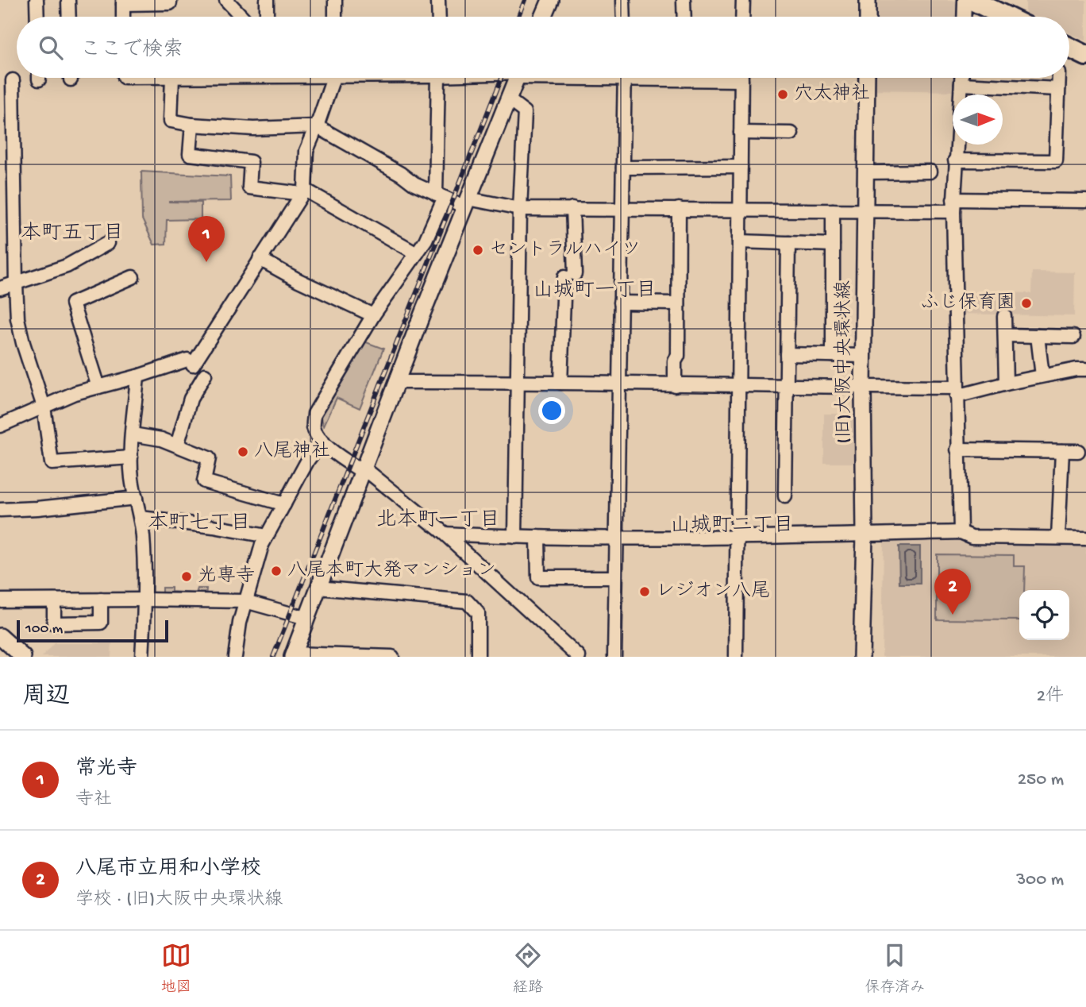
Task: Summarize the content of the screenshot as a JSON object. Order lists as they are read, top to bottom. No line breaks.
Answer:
{"streets":{"street":["(旧)大阪中央環状線"]},"districts":["本町五丁目","山城町一丁目","北本町一丁目","本町七丁目","山城町二丁目"],"places":["穴太神社","セントラルハイツ","ふじ保育園","八尾神社","八尾本町大発マンション","光専寺","レジオン八尾"],"scale_bar":"100 m","north":"right","page":{"search":"ここで検索","pins":["1","2"],"scale":"100 m","heading":["周辺","2件"],"list":[{"mark":"1","name":"常光寺","note":"寺社","value":"250 m"},{"mark":"2","name":"八尾市立用和小学校","note":"学校 · (旧)大阪中央環状線","value":"300 m"}],"nav":["地図","経路","保存済み"]}}
